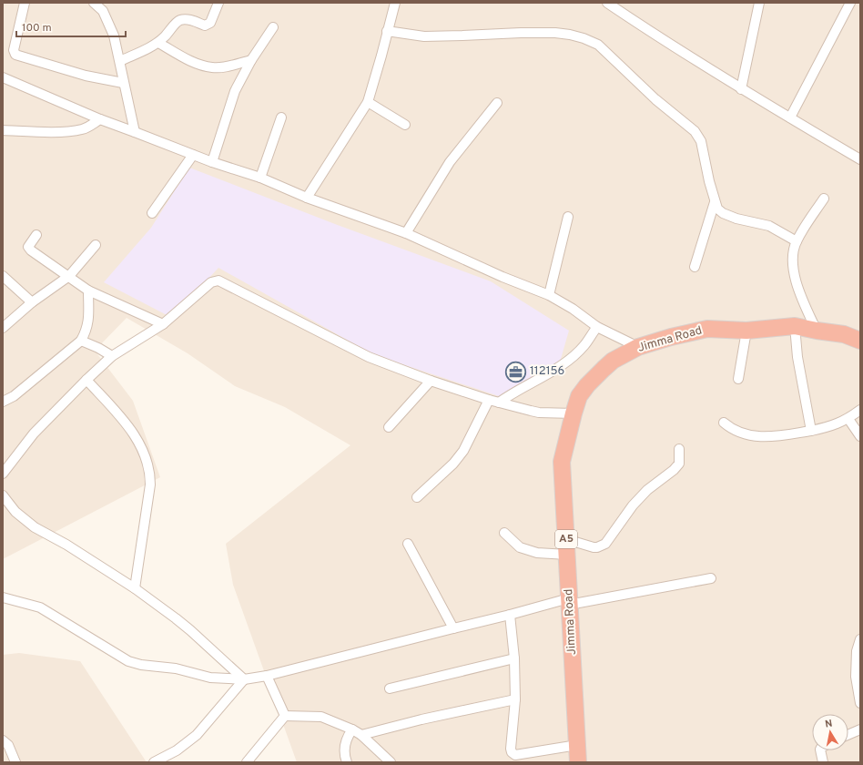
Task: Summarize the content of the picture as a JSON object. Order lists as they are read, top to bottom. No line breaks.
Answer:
{"streets":{"highway":["Jimma Road","A5"]},"places":{"office":["112156"]},"scale_bar":"100 m","north":"top"}
